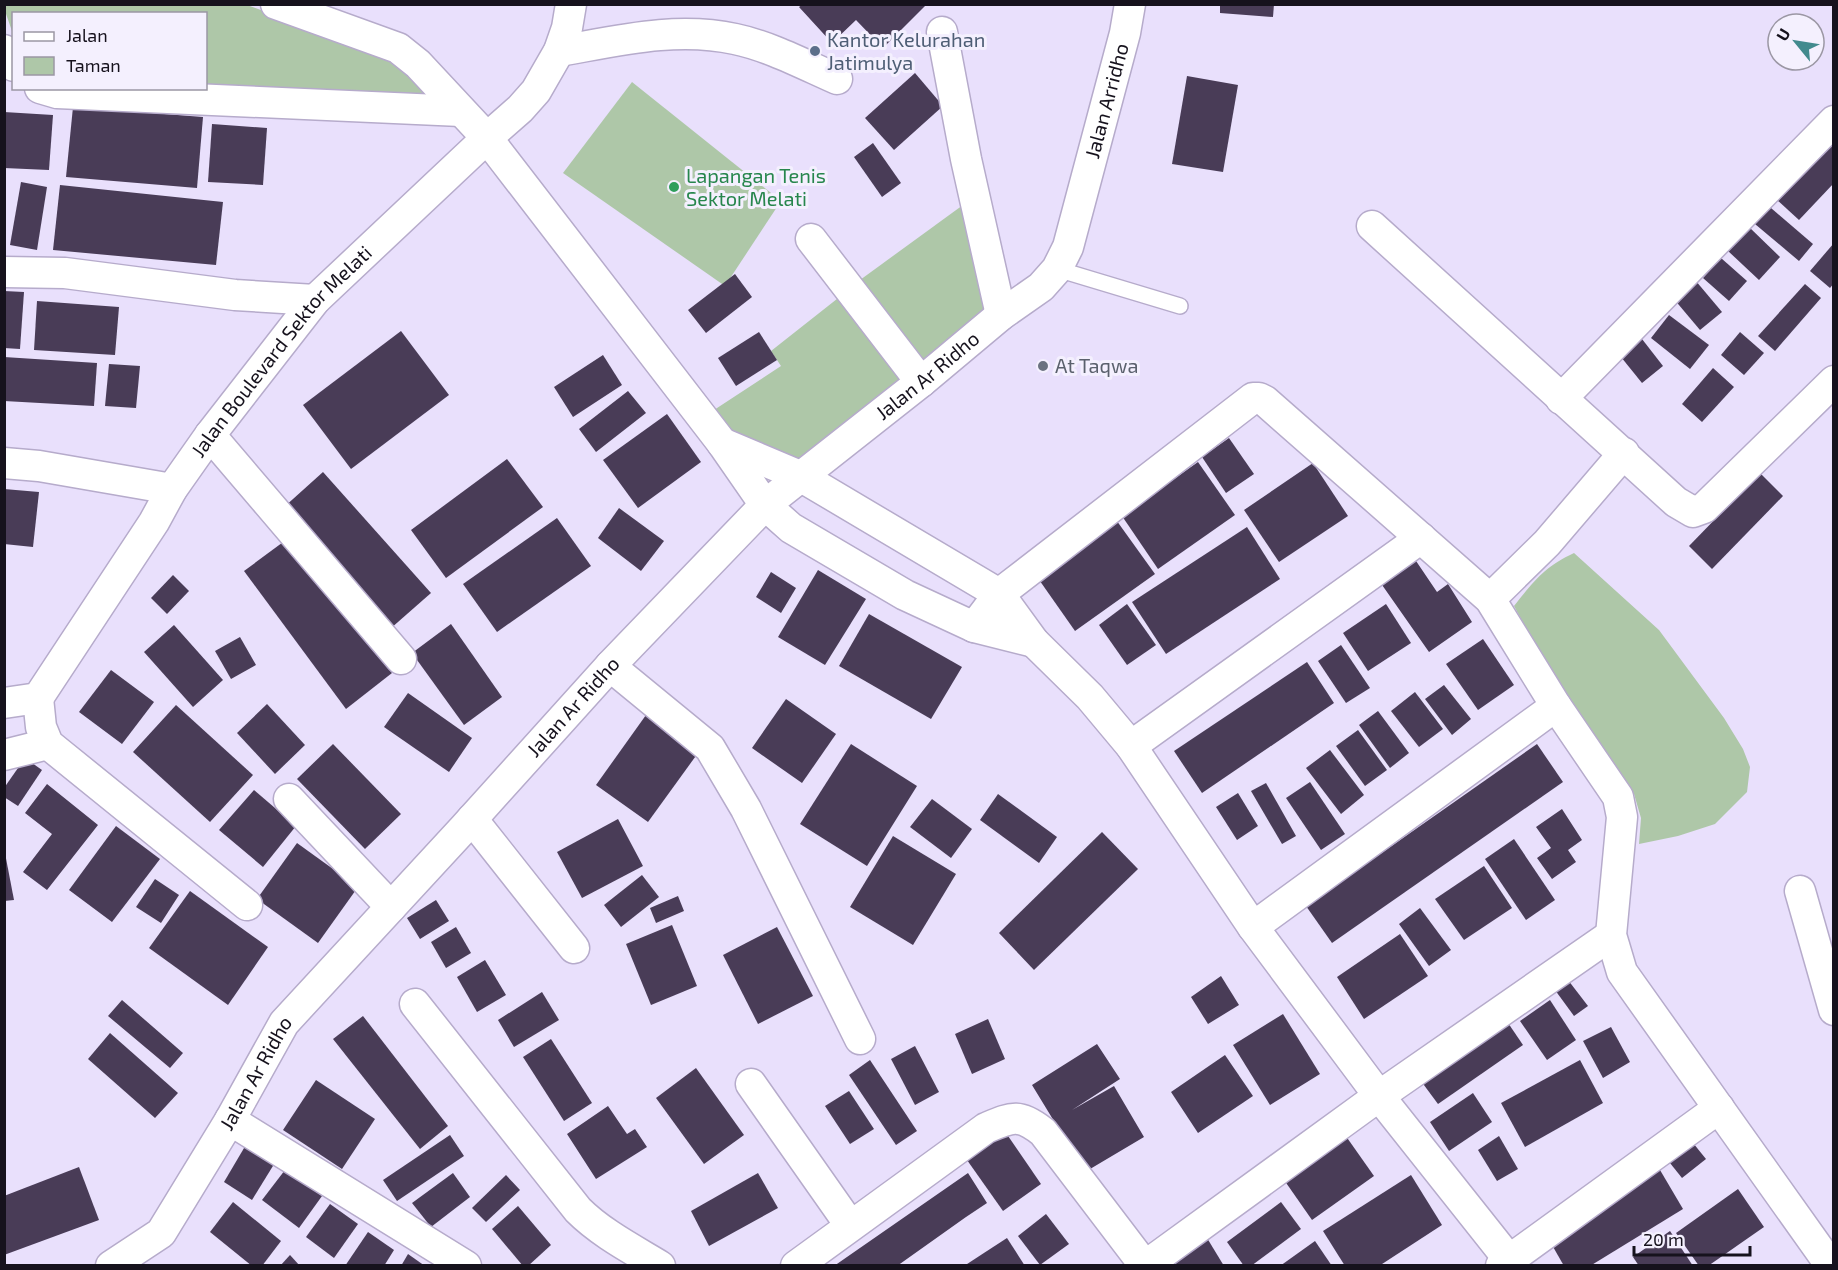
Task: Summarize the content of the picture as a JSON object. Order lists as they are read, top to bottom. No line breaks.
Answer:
{"streets":{"street":["Jalan Arridho","Jalan Boulevard Sektor Melati","Jalan Ar Ridho"]},"crossings":[["Jalan Arridho","Jalan Ar Ridho"]],"places":["Kantor Kelurahan Jatimulya","Lapangan Tenis Sektor Melati","At Taqwa"],"legend":["Jalan","Taman"],"scale_bar":"20 m","north":"top left"}
